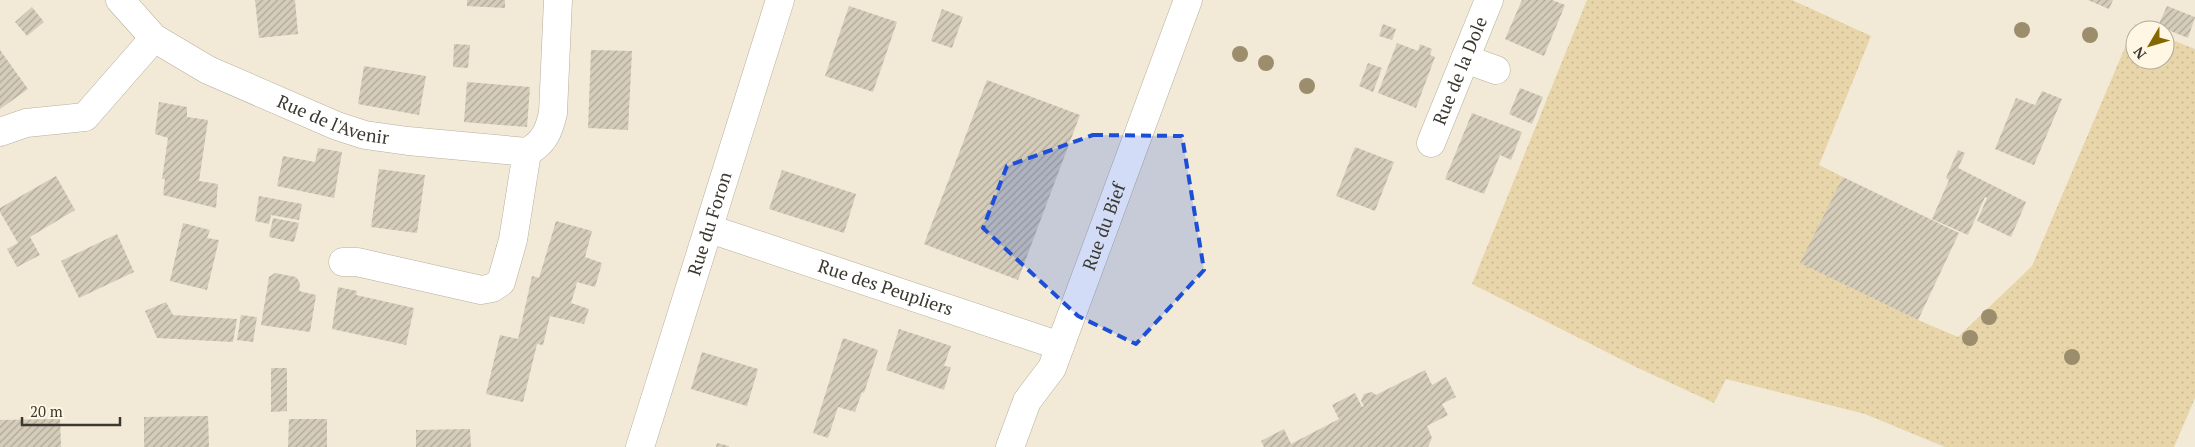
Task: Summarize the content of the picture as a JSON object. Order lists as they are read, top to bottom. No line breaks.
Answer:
{"streets":{"street":["Rue de la Dole","Rue de l'Avenir","Rue du Foron","Rue du Bief","Rue des Peupliers"]},"crossings":[["Rue du Foron","Rue des Peupliers"],["Rue du Bief","Rue des Peupliers"]],"scale_bar":"20 m","north":"bottom left"}
